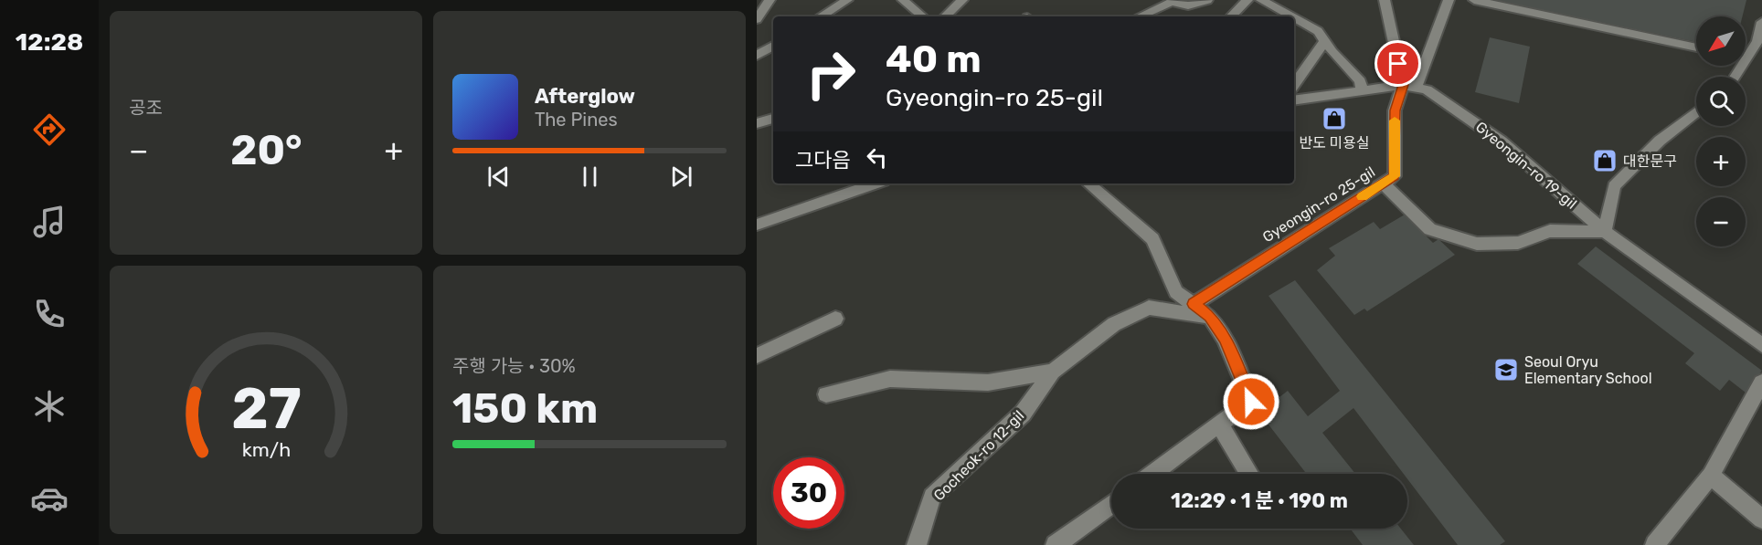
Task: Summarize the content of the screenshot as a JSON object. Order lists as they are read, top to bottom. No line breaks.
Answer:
{"streets":{"street":["Gyeongin-ro 19-gil","Gyeongin-ro 25-gil","Gocheok-ro 12-gil"]},"crossings":[["Gyeongin-ro 19-gil","Gyeongin-ro 25-gil"]],"places":{"shop":["반도 미용실","대한문구"],"school or university":["Seoul Oryu Elementary School"]},"north":"bottom left","page":{"tabs":"12:28","tile":["공조",["주행 가능 · 30%","150 km"]],"map_buttons":["+","−"],"turn":["40 m","Gyeongin-ro 25-gil"],"song":["Afterglow","The Pines"],"heat":["−","20°","+"],"then":"그다음","limit":"30","trip":"12:29 · 1 분 · 190 m","gauge":["27","km/h"]}}
